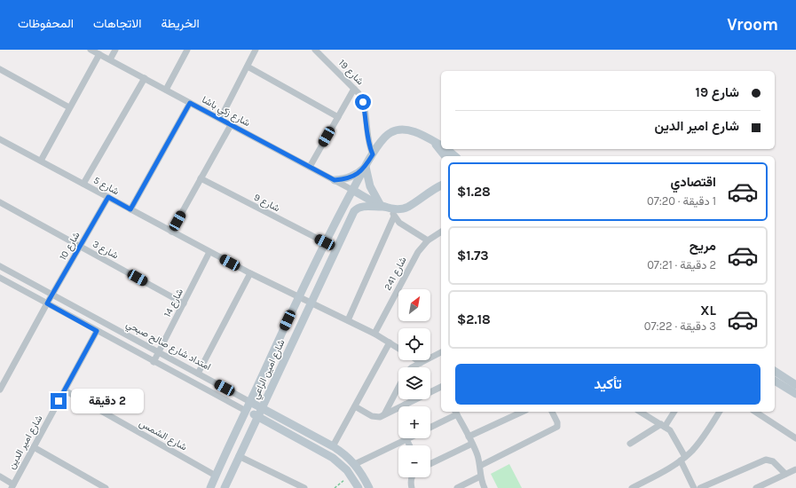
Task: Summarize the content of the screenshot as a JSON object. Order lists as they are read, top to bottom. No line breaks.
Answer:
{"streets":{"street":["شارع 19","شارع زكي باشا","شارع 5","شارع 9","شارع 10","شارع 3","شارع 241","شارع 14","امتداد شارع صالح صبحي","شارع امين الراعي","شارع الشمس","شارع امير الدين"]},"crossings":[["شارع 19","شارع امين الراعي"],["شارع زكي باشا","شارع امين الراعي"],["شارع 5","شارع 10"],["شارع 5","شارع 241"],["شارع 5","شارع 14"],["شارع 5","شارع امين الراعي"],["شارع 9","شارع امين الراعي"],["شارع 10","شارع 3"],["شارع 10","امتداد شارع صالح صبحي"],["شارع 3","شارع 14"],["شارع 14","امتداد شارع صالح صبحي"],["امتداد شارع صالح صبحي","شارع امين الراعي"],["شارع امين الراعي","شارع الشمس"],["شارع الشمس","شارع امير الدين"]],"north":"top right","page":{"header":"Vroom","nav":["الخريطة","الاتجاهات","المحفوظات"],"banner":["شارع 19","شارع امير الدين"],"list":[{"name":"اقتصادي","note":"1 دقيقة · 07:20","value":"$1.28"},{"name":"مريح","note":"2 دقيقة · 07:21","value":"$1.73"},{"name":"XL","note":"3 دقيقة · 07:22","value":"$2.18"}],"map_buttons":["+","−"],"buttons":"تأكيد","bubble":"2 دقيقة"}}
